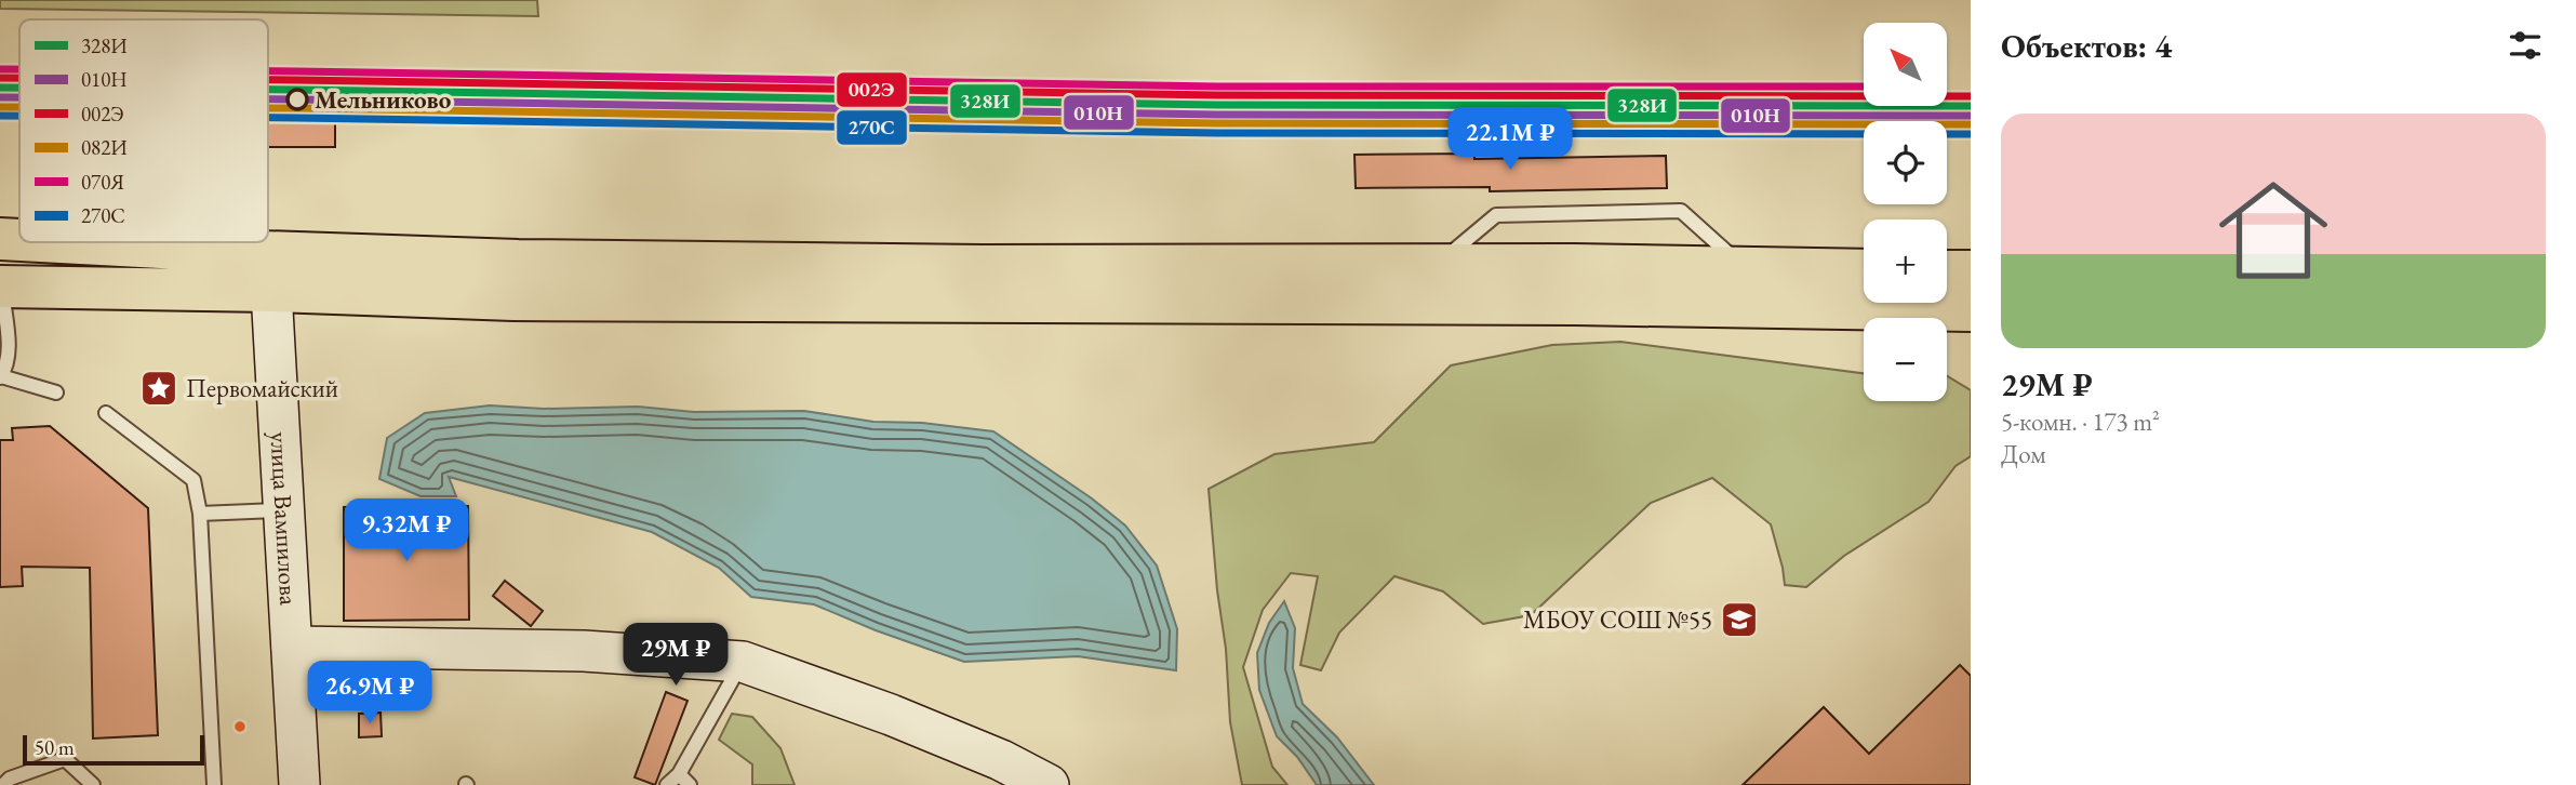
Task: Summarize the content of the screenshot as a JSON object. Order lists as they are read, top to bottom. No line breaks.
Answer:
{"streets":{"street":["улица Вампилова"]},"places":{"other":["Мельниково"],"place":["Первомайский"],"school or university":["МБОУ СОШ №55"]},"lines":["transit line 070Я","transit line 002Э","transit line 328И","transit line 010Н","transit line 082И","transit line 270С"],"legend":["328И","010Н","002Э","082И","070Я","270С"],"scale_bar":"50 m","north":"top left","page":{"heading":"Объектов: 4","map_buttons":["+","−"],"list":[{"name":"29M ₽","note":"5-комн. · 173 m² · Дом"}],"price":["22.1M ₽","9.32M ₽","29M ₽","26.9M ₽"],"scale":"50 m"}}
